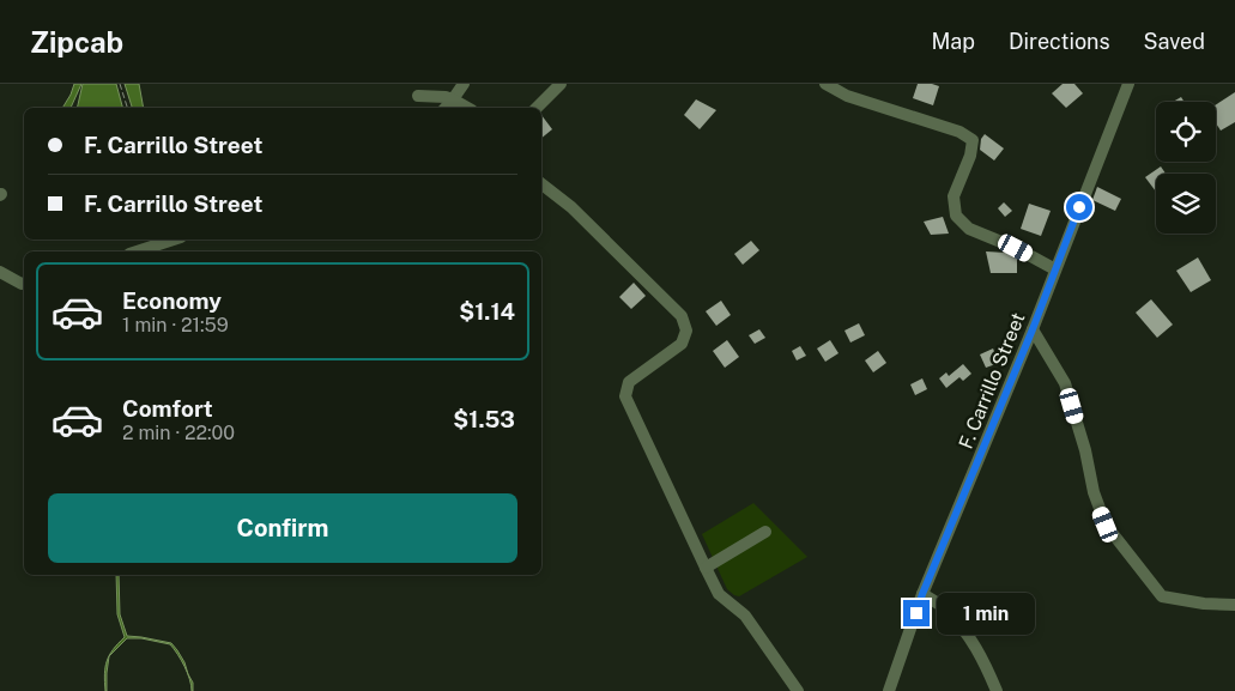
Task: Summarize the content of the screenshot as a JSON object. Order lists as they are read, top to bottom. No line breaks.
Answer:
{"streets":{"street":["F. Carrillo Street"]},"page":{"header":"Zipcab","nav":["Map","Directions","Saved"],"banner":["F. Carrillo Street","F. Carrillo Street"],"list":[{"name":"Economy","note":"1 min · 21:59","value":"$1.14"},{"name":"Comfort","note":"2 min · 22:00","value":"$1.53"}],"buttons":"Confirm","bubble":"1 min"}}
